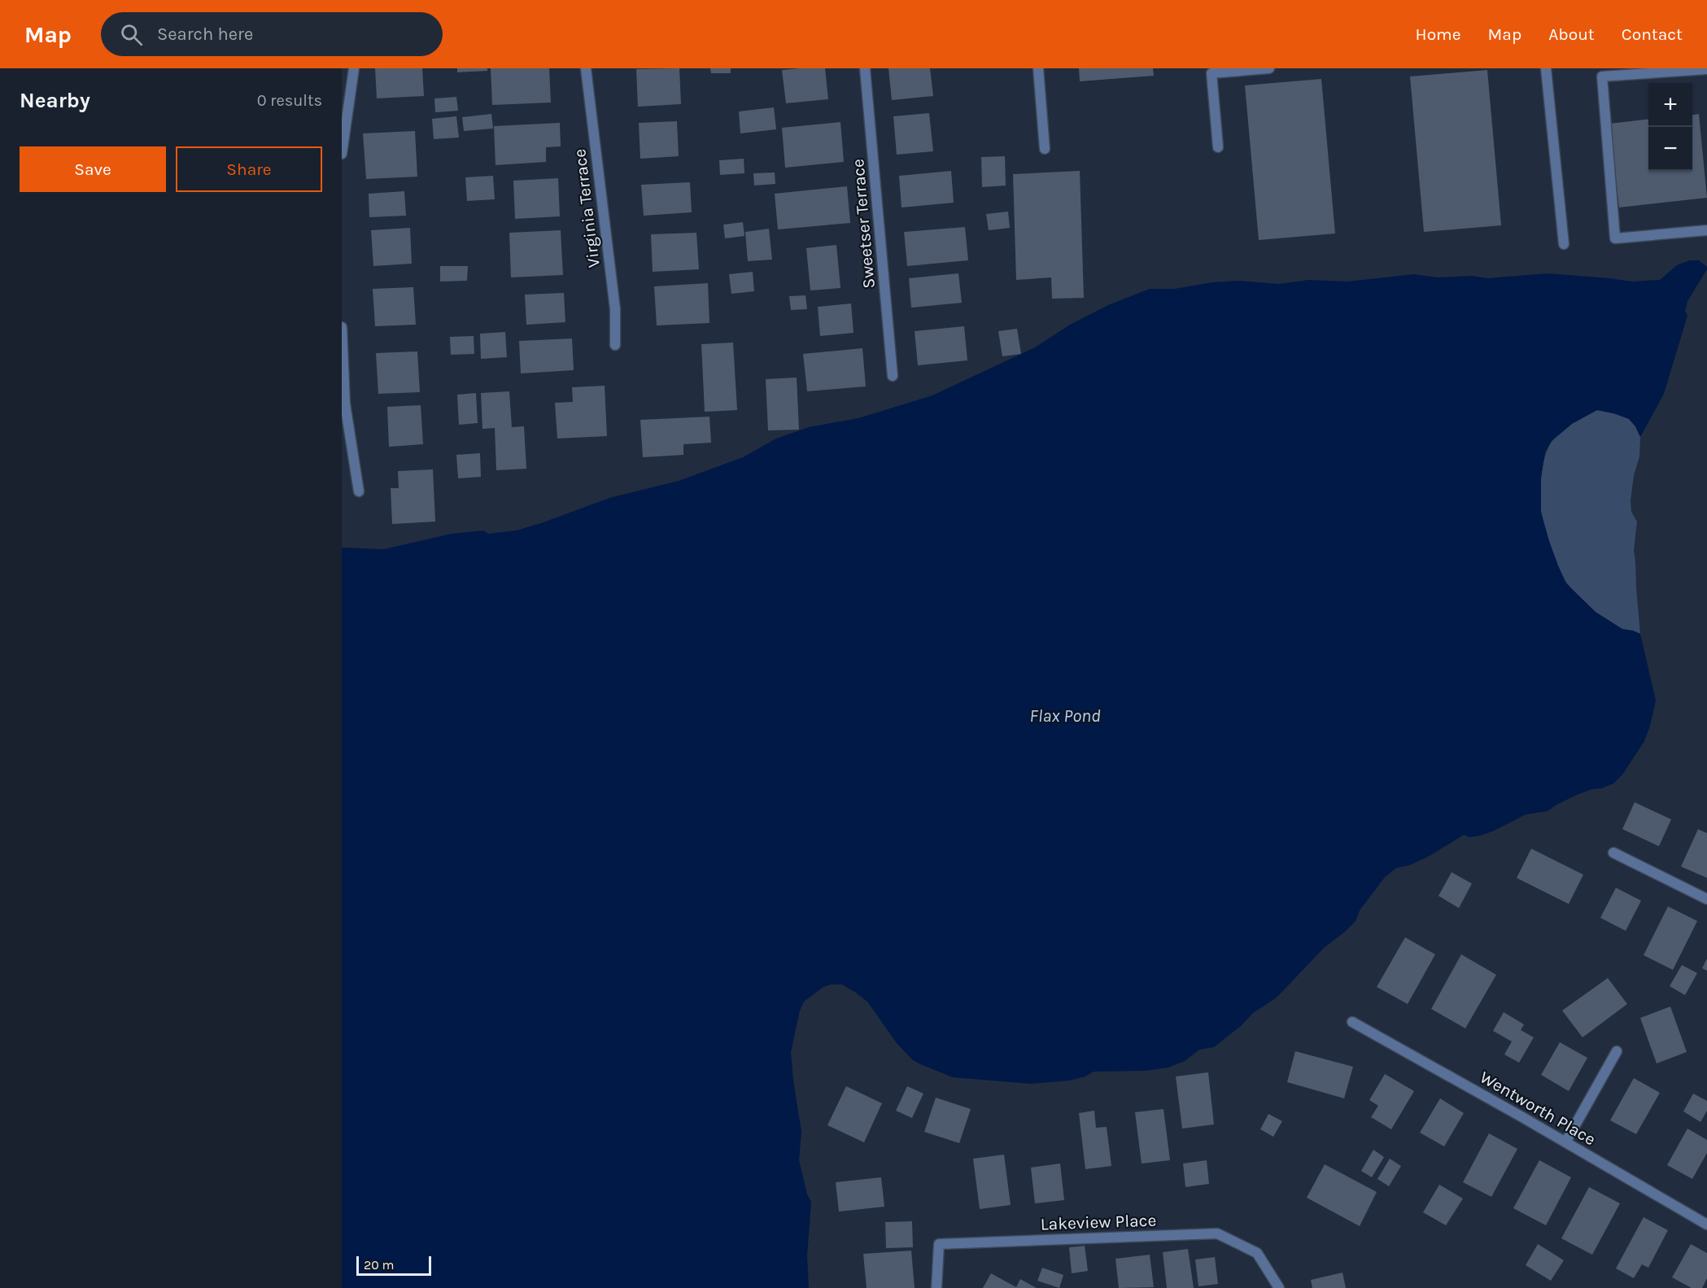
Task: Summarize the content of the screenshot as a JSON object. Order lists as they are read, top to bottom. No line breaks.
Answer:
{"streets":{"street":["Virginia Terrace","Sweetser Terrace","Wentworth Place","Lakeview Place"]},"water":["Flax Pond"],"scale_bar":"20 m","page":{"header":"Map","search":"Search here","nav":["Home","Map","About","Contact"],"heading":["Nearby","0 results"],"map_buttons":["+","−"],"buttons":["Save","Share"],"scale":"20 m"}}
